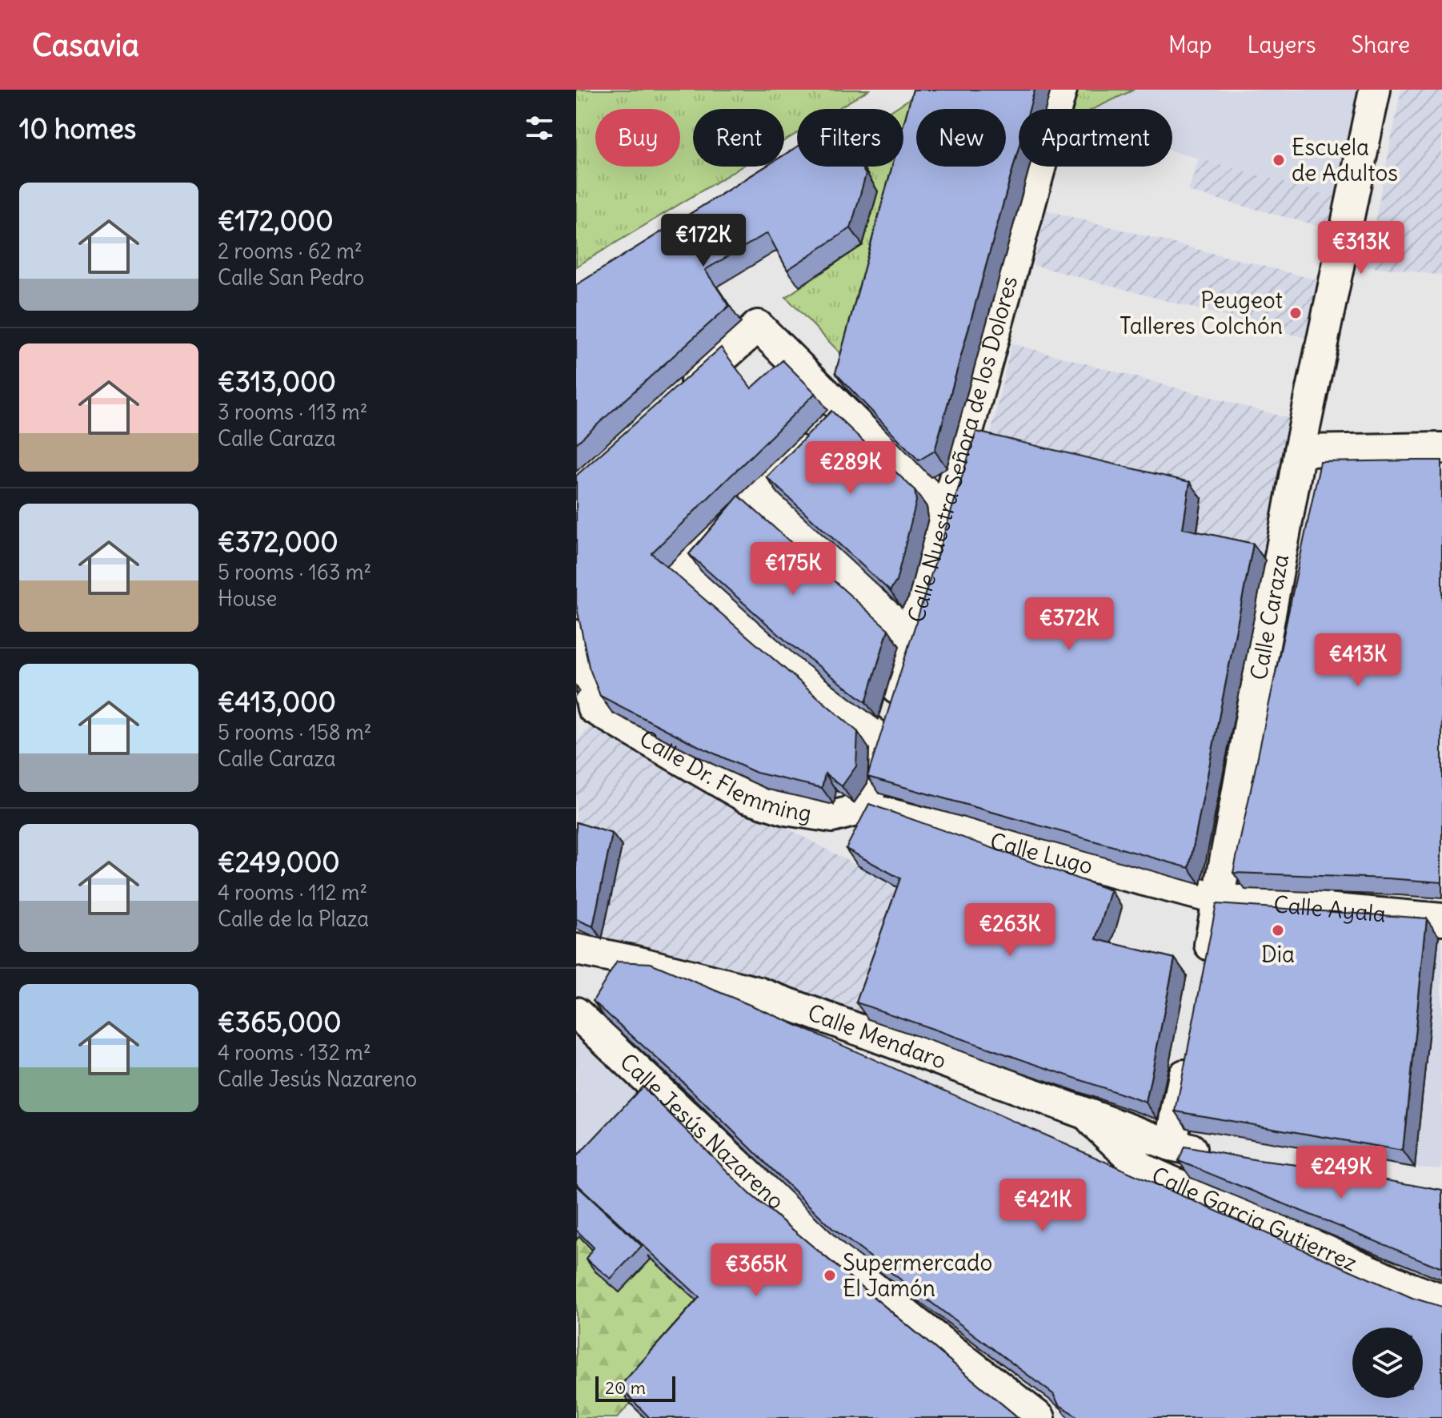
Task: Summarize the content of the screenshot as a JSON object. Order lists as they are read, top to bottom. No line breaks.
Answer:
{"streets":{"street":["Calle Nuestra Señora de los Dolores","Calle Caraza","Calle Dr. Flemming","Calle Lugo","Calle Ayala","Calle Mendaro","Calle Jesús Nazareno","Calle Garcia Gutierrez"]},"crossings":[["Calle Nuestra Señora de los Dolores","Calle Dr. Flemming"],["Calle Nuestra Señora de los Dolores","Calle Lugo"],["Calle Caraza","Calle Lugo"],["Calle Caraza","Calle Ayala"],["Calle Dr. Flemming","Calle Lugo"],["Calle Lugo","Calle Ayala"],["Calle Mendaro","Calle Garcia Gutierrez"]],"places":["Escuela de Adultos","Peugeot Talleres Colchón","Dia","Supermercado El Jamón"],"scale_bar":"20 m","page":{"header":"Casavia","nav":["Map","Layers","Share"],"heading":"10 homes","chip":["Buy","Rent","Filters","New","Apartment"],"list":[{"name":"€172,000","note":"2 rooms · 62 m² · Calle San Pedro"},{"name":"€313,000","note":"3 rooms · 113 m² · Calle Caraza"},{"name":"€372,000","note":"5 rooms · 163 m² · House"},{"name":"€413,000","note":"5 rooms · 158 m² · Calle Caraza"},{"name":"€249,000","note":"4 rooms · 112 m² · Calle de la Plaza"},{"name":"€365,000","note":"4 rooms · 132 m² · Calle Jesús Nazareno"}],"price":["€172K","€313K","€289K","€175K","€372K","€413K","€263K","€249K","€421K","€365K"],"scale":"20 m"}}
